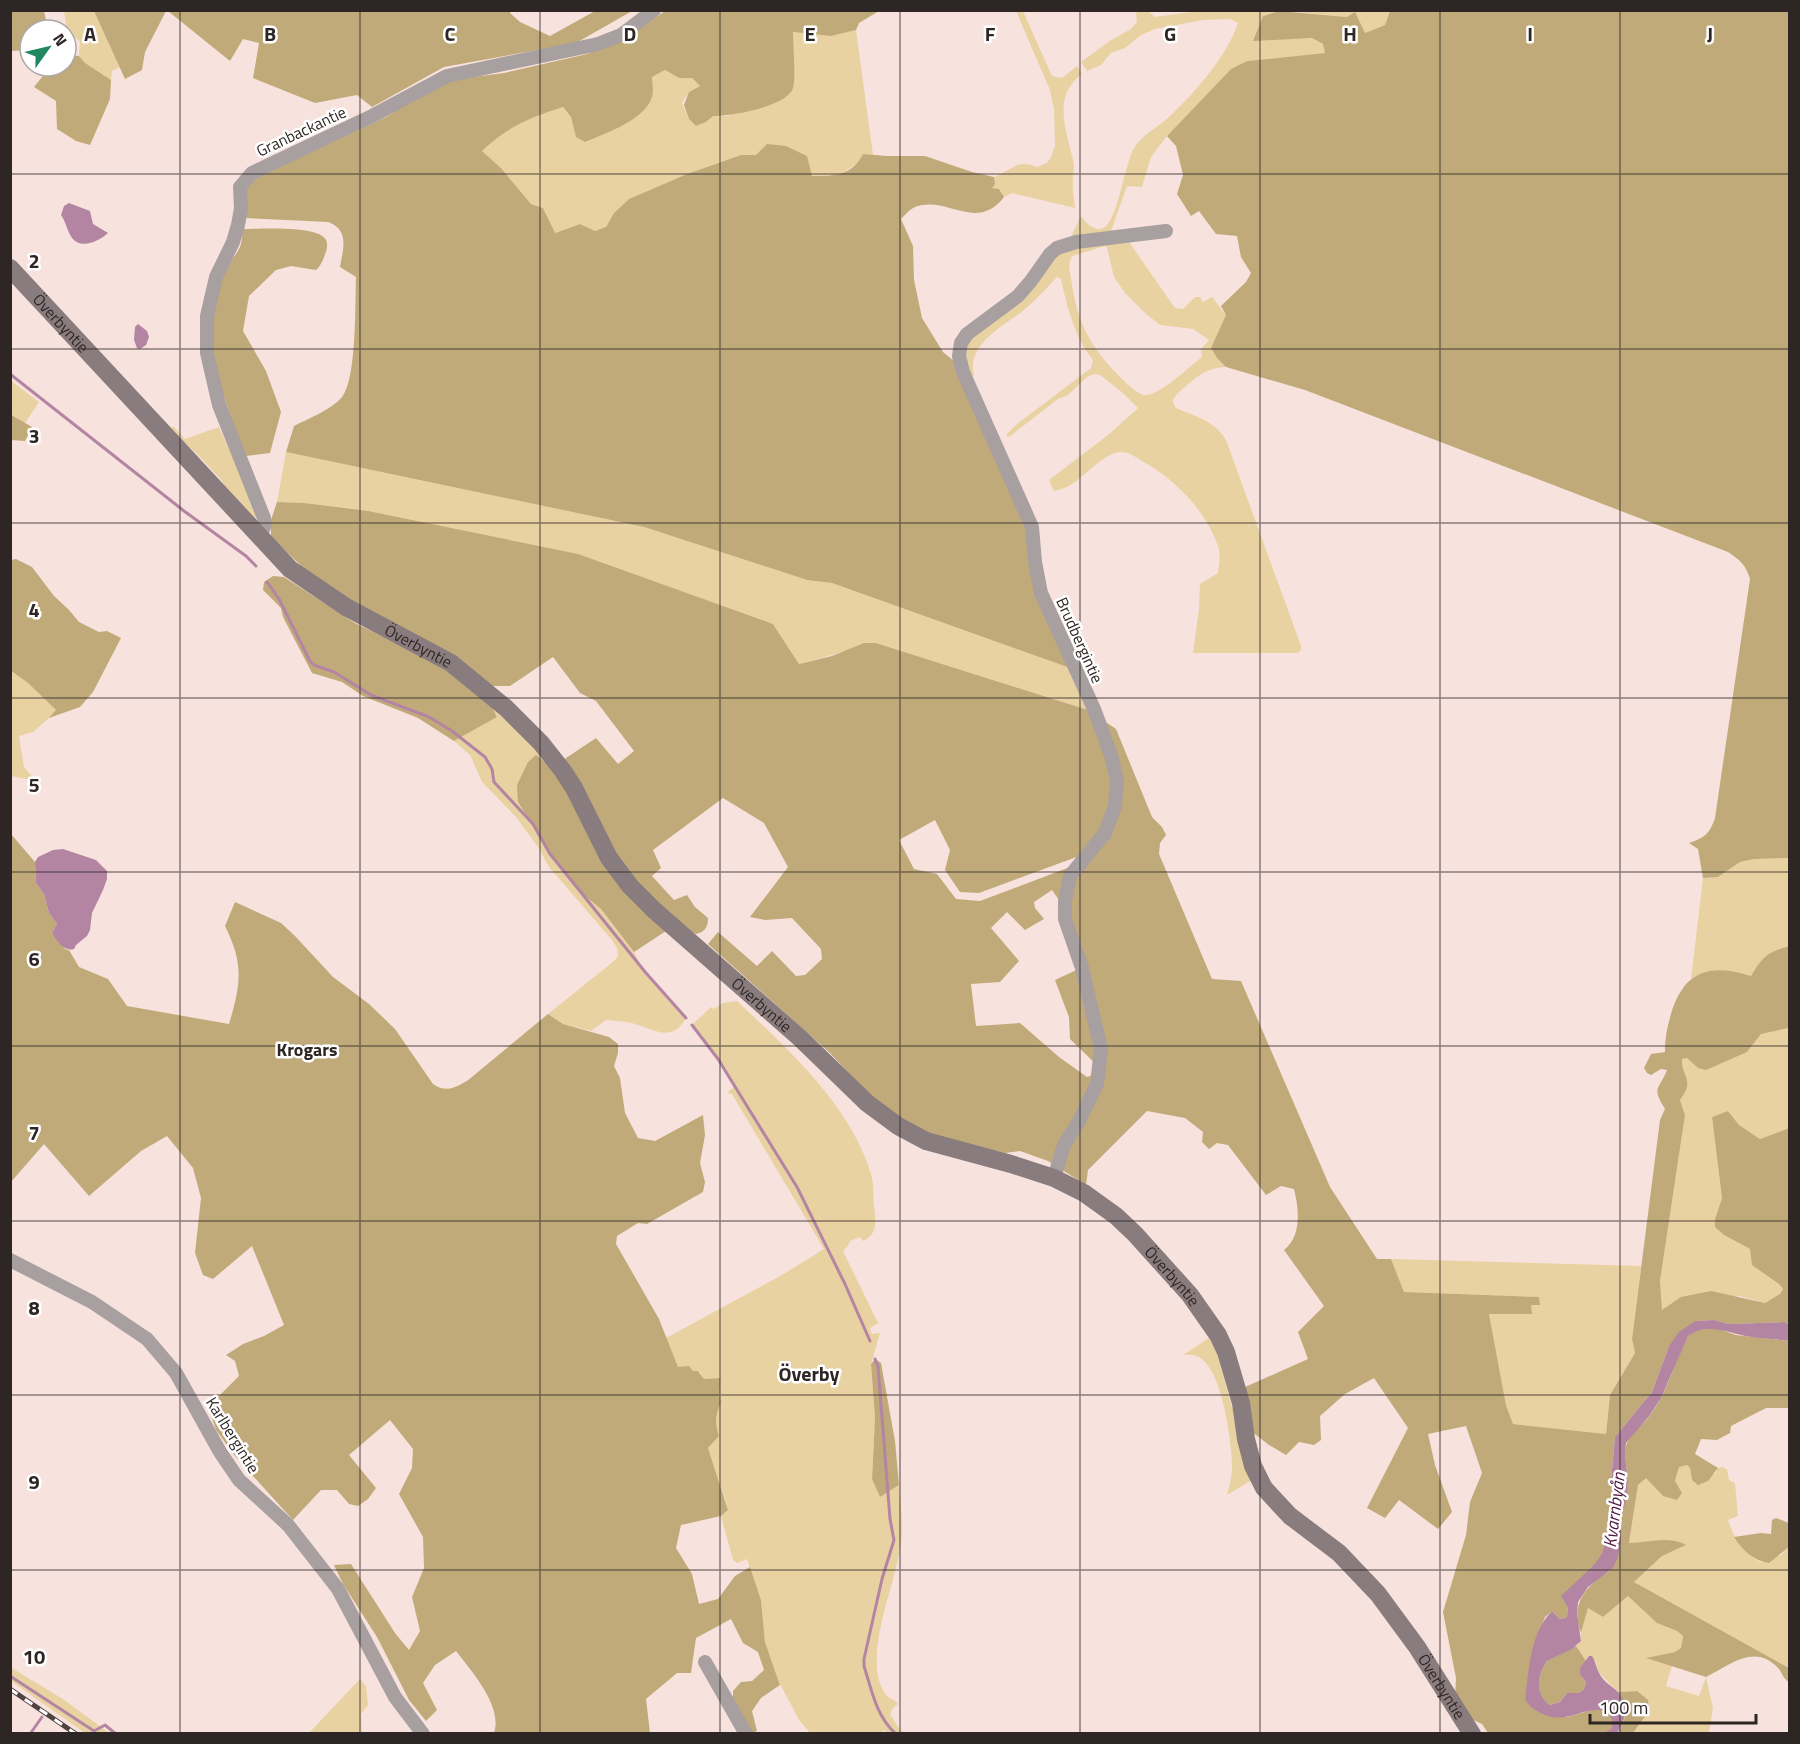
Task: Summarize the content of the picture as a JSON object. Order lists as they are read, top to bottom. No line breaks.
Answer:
{"streets":{"street":["Granbackantie","Överbyntie","Brudbergintie","Karlbergintie"]},"crossings":[["Granbackantie","Överbyntie"],["Överbyntie","Brudbergintie"]],"districts":["Krogars","Överby"],"water":["Kvarnbyån"],"scale_bar":"100 m","north":"top right","grid":{"columns":["A","B","C","D","E","F","G","H","I","J"],"rows":["2","3","4","5","6","7","8","9","10"]}}
